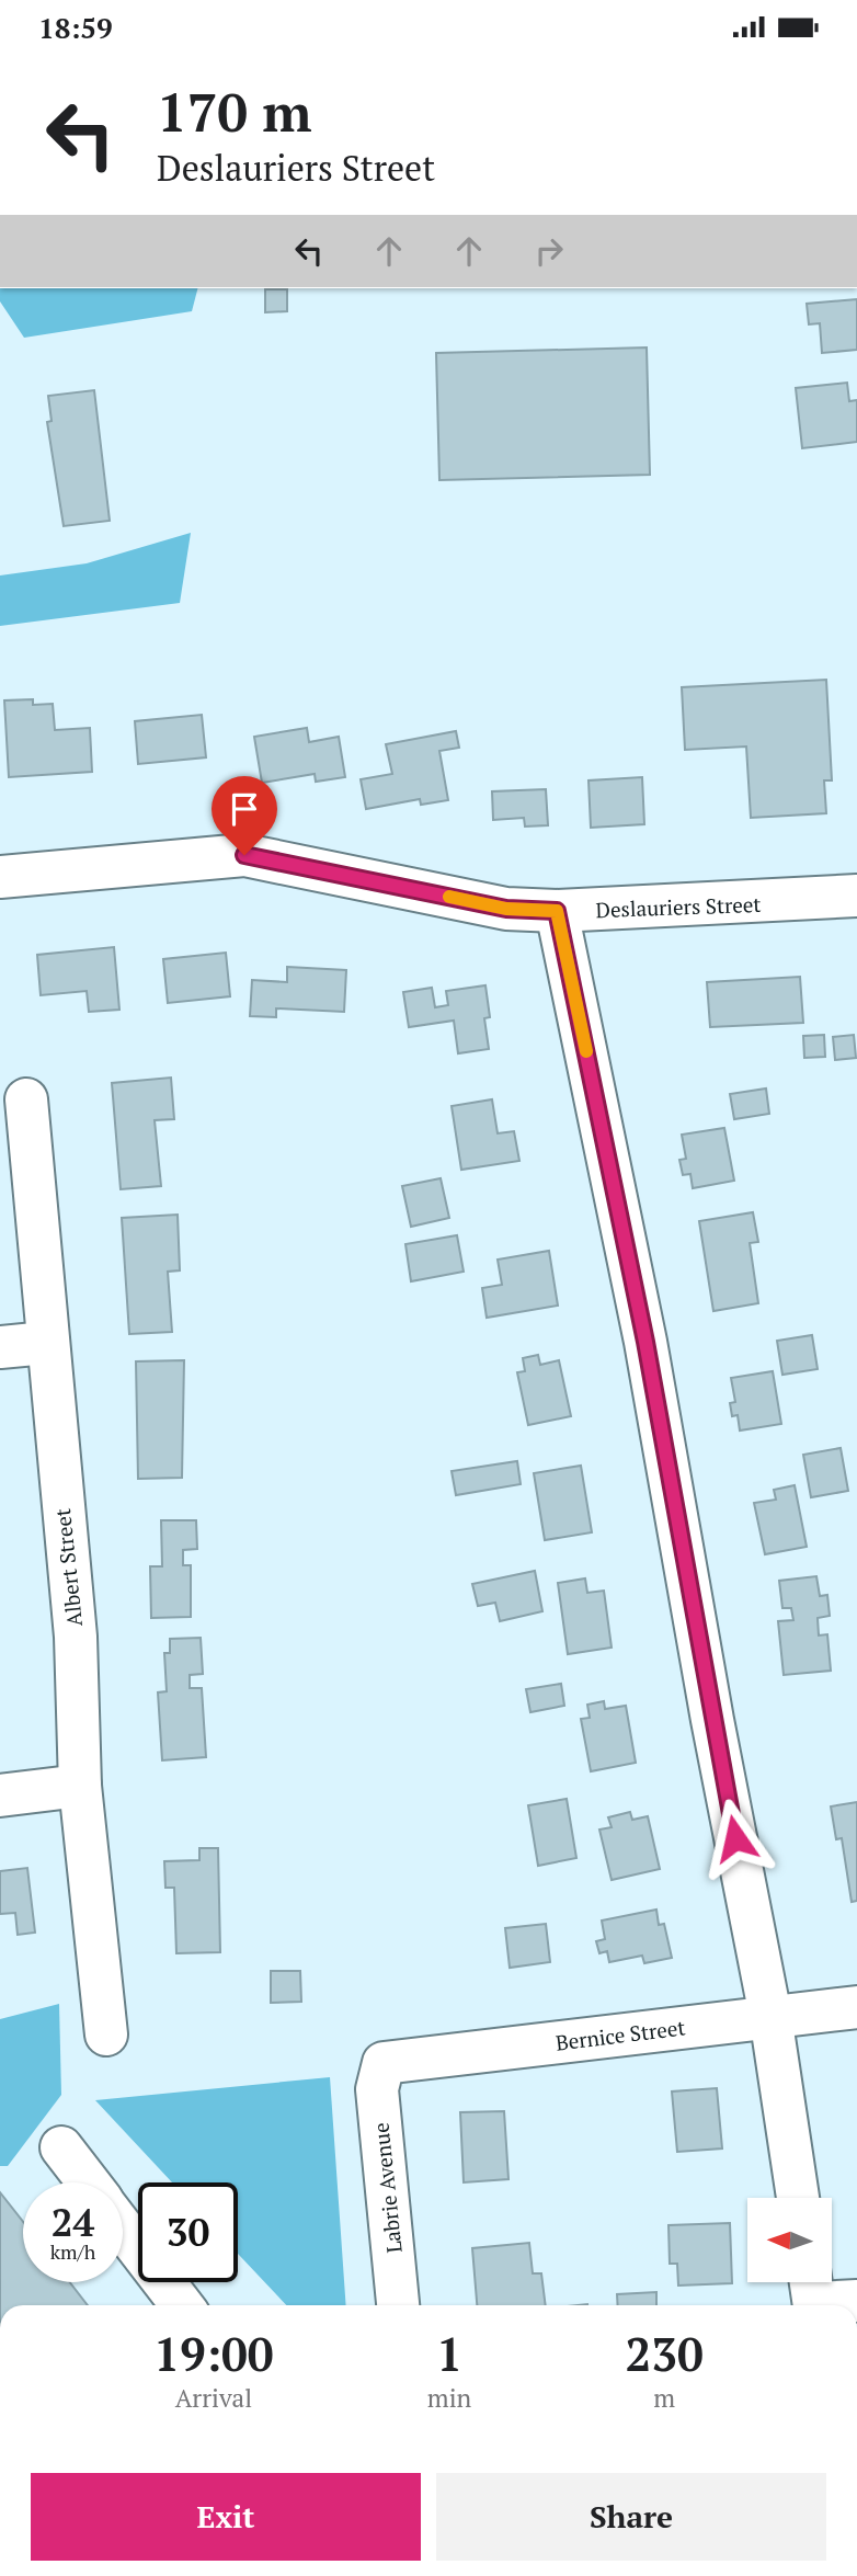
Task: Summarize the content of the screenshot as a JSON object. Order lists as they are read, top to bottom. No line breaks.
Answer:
{"streets":{"street":["Deslauriers Street","Albert Street","Bernice Street","Labrie Avenue"]},"crossings":[["Bernice Street","Labrie Avenue"]],"north":"left","page":{"status":"18:59","turn":["170 m","Deslauriers Street"],"speed":"24 km/h","limit":"30","eta":["19:00","Arrival","1","min","230","m"],"buttons":["Exit","Share"]}}
